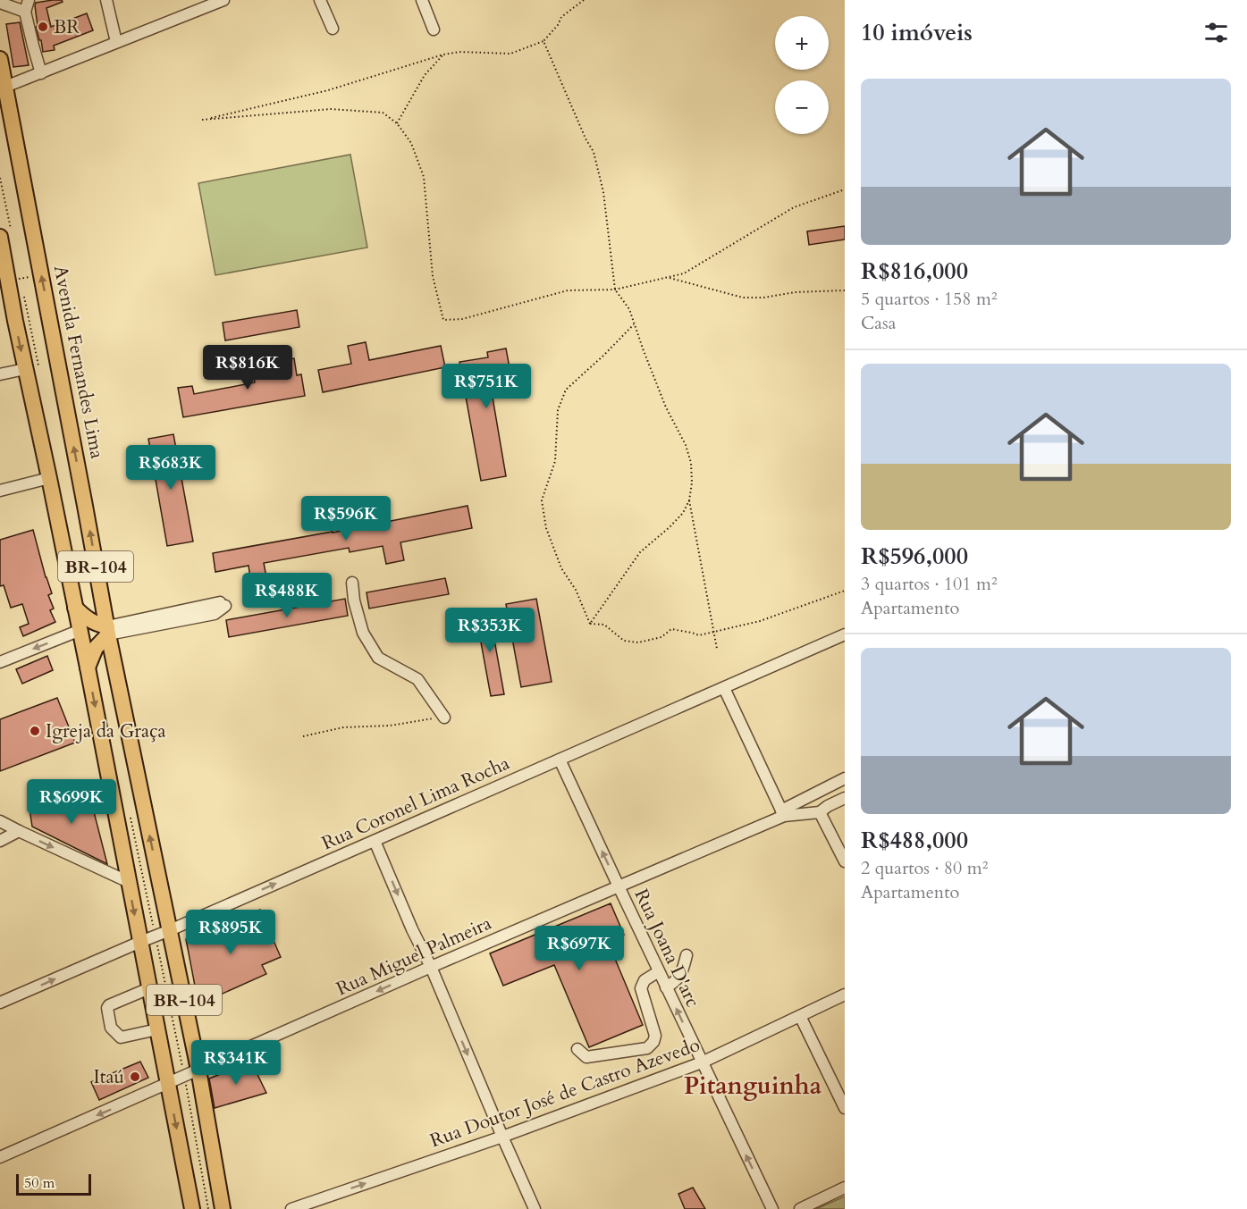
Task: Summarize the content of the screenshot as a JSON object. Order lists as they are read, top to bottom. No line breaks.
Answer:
{"streets":{"highway":["Avenida Fernandes Lima","BR-104"],"street":["Rua Coronel Lima Rocha","Rua Joana D'arc","Rua Miguel Palmeira","Rua Doutor José de Castro Azevedo"]},"crossings":[["Avenida Fernandes Lima","Rua Coronel Lima Rocha"],["Avenida Fernandes Lima","Rua Miguel Palmeira"],["BR-104","Rua Coronel Lima Rocha"],["BR-104","Rua Miguel Palmeira"],["Rua Coronel Lima Rocha","Rua Joana D'arc"],["Rua Joana D'arc","Rua Miguel Palmeira"],["Rua Joana D'arc","Rua Doutor José de Castro Azevedo"]],"one_way":["Rua Coronel Lima Rocha","Rua Joana D'arc","Rua Miguel Palmeira","Rua Doutor José de Castro Azevedo"],"districts":["Pitanguinha"],"places":["BR","Igreja da Graça","Itaú"],"scale_bar":"50 m","page":{"heading":"10 imóveis","map_buttons":["+","−"],"list":[{"name":"R$816,000","note":"5 quartos · 158 m² · Casa"},{"name":"R$596,000","note":"3 quartos · 101 m² · Apartamento"},{"name":"R$488,000","note":"2 quartos · 80 m² · Apartamento"}],"price":["R$816K","R$751K","R$683K","R$596K","R$488K","R$353K","R$699K","R$895K","R$697K","R$341K"],"scale":"50 m"}}
